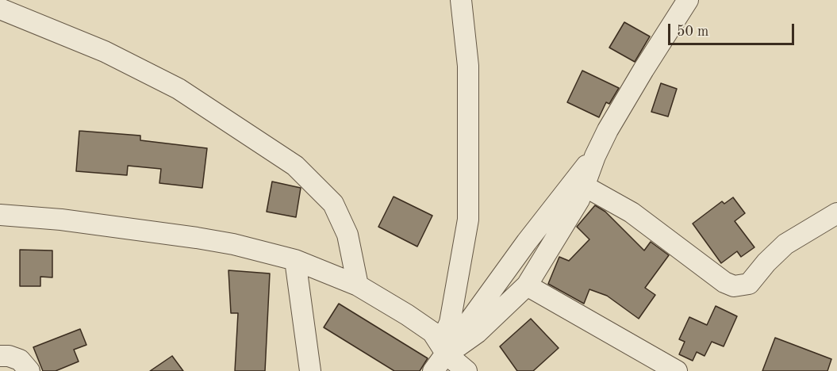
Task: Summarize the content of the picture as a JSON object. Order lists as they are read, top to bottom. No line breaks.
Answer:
{"scale_bar":"50 m"}
